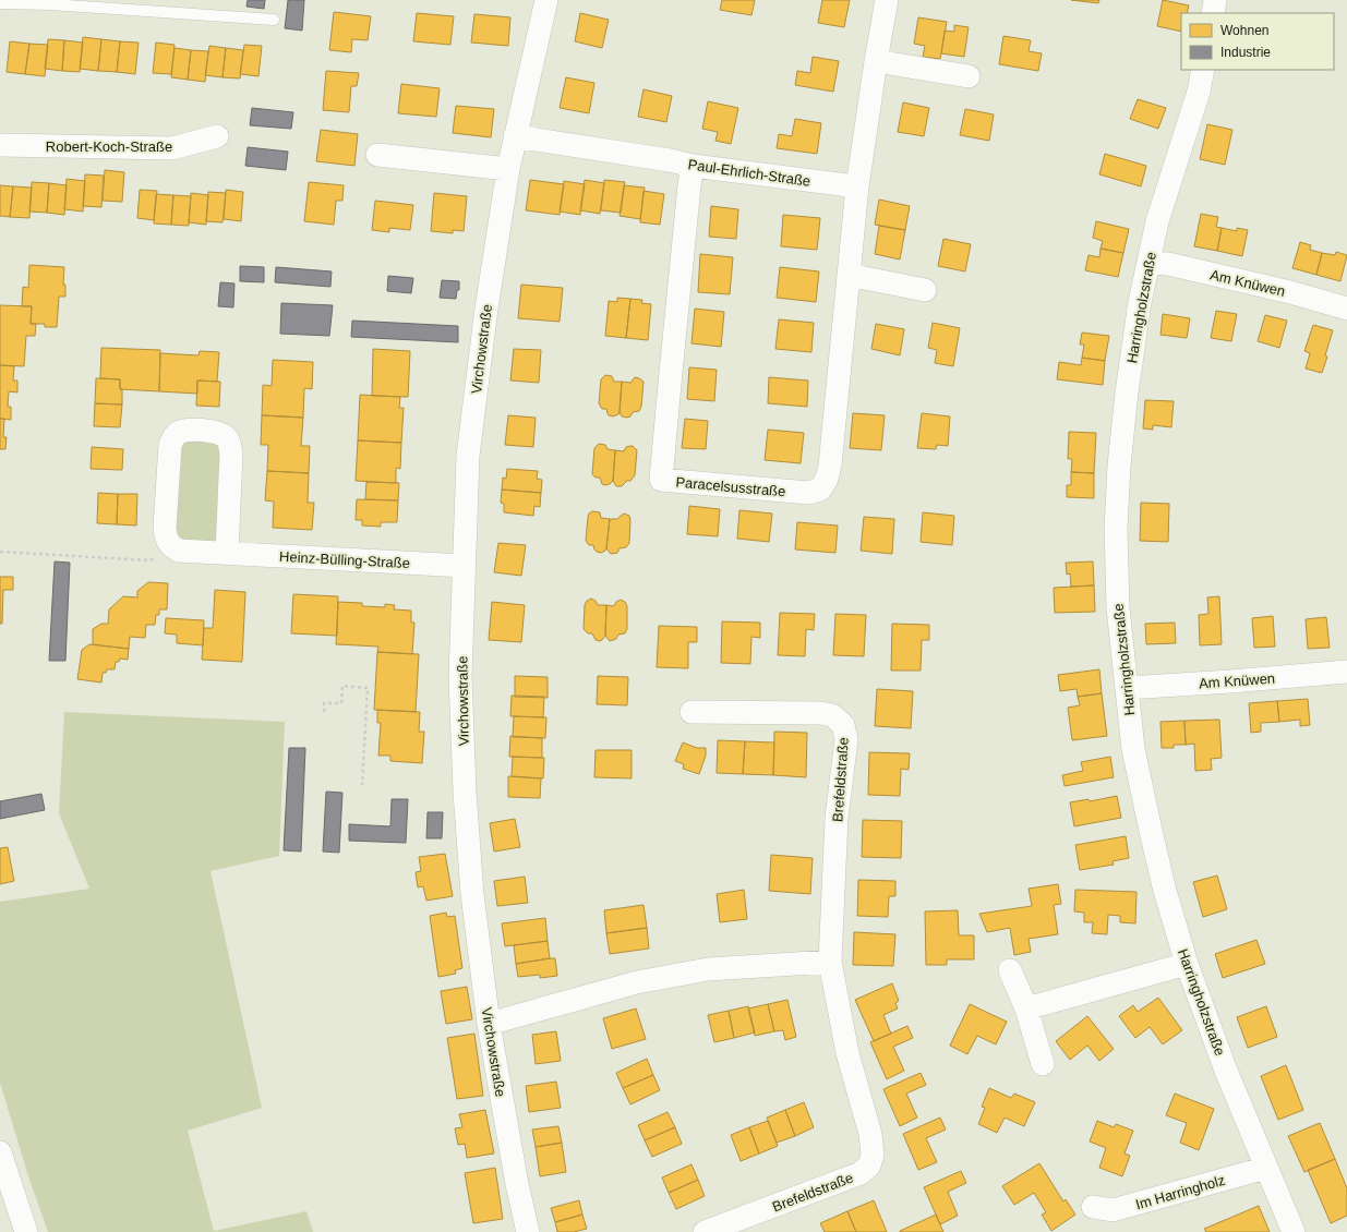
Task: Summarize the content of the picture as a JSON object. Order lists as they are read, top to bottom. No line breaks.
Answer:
{"streets":{"street":["Robert-Koch-Straße","Paul-Ehrlich-Straße","Am Knüwen","Harringholzstraße","Virchowstraße","Paracelsusstraße","Heinz-Bülling-Straße","Brefeldstraße","Im Harringholz"]},"crossings":[["Paul-Ehrlich-Straße","Virchowstraße"],["Paul-Ehrlich-Straße","Paracelsusstraße"],["Am Knüwen","Harringholzstraße"],["Harringholzstraße","Im Harringholz"],["Virchowstraße","Heinz-Bülling-Straße"]],"legend":["Wohnen","Industrie"]}
